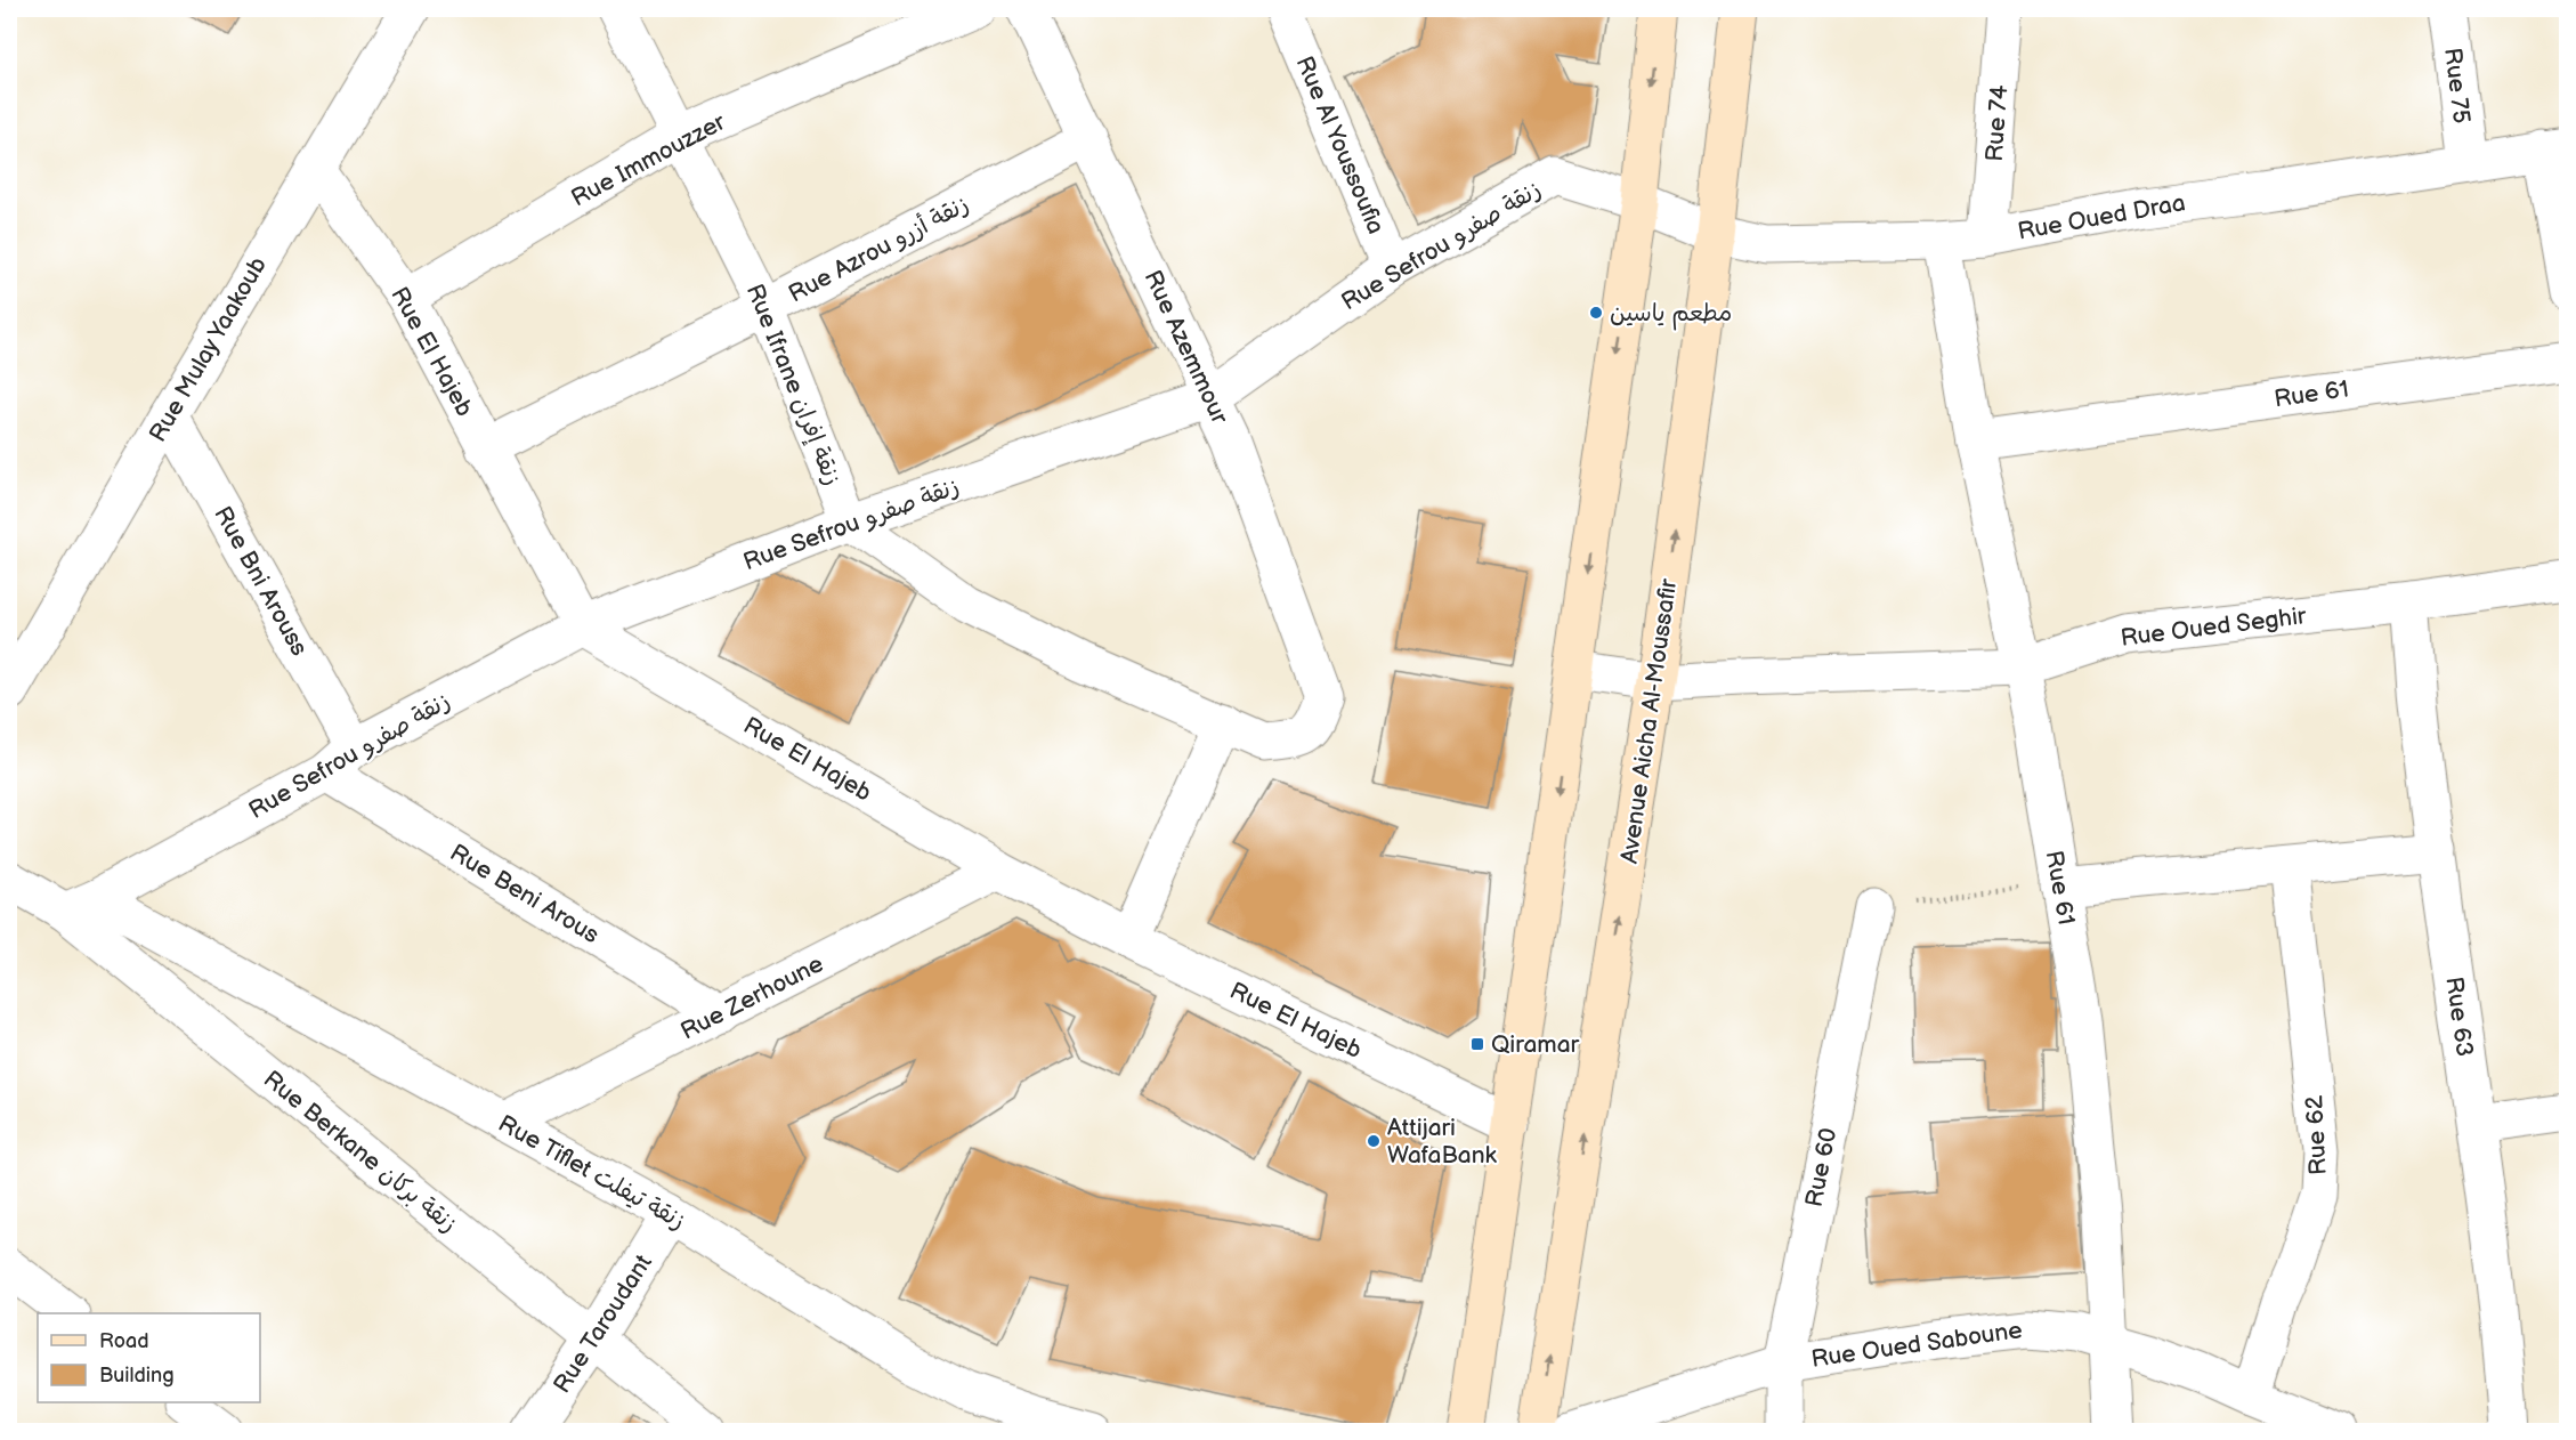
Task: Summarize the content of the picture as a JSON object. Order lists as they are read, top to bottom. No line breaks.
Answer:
{"streets":{"main road":["Avenue Aicha Al-Moussafir"],"street":["Rue 75","Rue 74","Rue Al Youssoufia","Rue Immouzzer","Rue Oued Draa","Rue Sefrou زنقة صفرو","Rue Azrou زنقة أزرو","Rue Azemmour","Rue Mulay Yaakoub","Rue El Hajeb","Rue Ifrane زنقة إفران","Rue 61","Rue Bni Arouss","Rue Oued Seghir","Rue Beni Arous","Rue Zerhoune","Rue 63","Rue 62","Rue Berkane زنقة بركان","Rue 60","Rue Tiflet زنقة تيفلت","Rue Taroudant","Rue Oued Saboune"]},"crossings":[["Rue 75","Rue Oued Draa"],["Rue 74","Rue Oued Draa"],["Rue Al Youssoufia","Rue Sefrou زنقة صفرو"],["Rue Immouzzer","Rue El Hajeb"],["Rue Immouzzer","Rue Ifrane زنقة إفران"],["Rue Oued Draa","Rue Sefrou زنقة صفرو"],["Rue Oued Draa","Rue 61"],["Rue Oued Draa","Avenue Aicha Al-Moussafir"],["Rue Sefrou زنقة صفرو","Rue Azemmour"],["Rue Sefrou زنقة صفرو","Rue El Hajeb"],["Rue Sefrou زنقة صفرو","Rue Ifrane زنقة إفران"],["Rue Sefrou زنقة صفرو","Rue Bni Arouss"],["Rue Sefrou زنقة صفرو","Rue Beni Arous"],["Rue Sefrou زنقة صفرو","Rue Berkane زنقة بركان"],["Rue Sefrou زنقة صفرو","Rue Tiflet زنقة تيفلت"],["Rue Azrou زنقة أزرو","Rue Azemmour"],["Rue Azrou زنقة أزرو","Rue El Hajeb"],["Rue Azrou زنقة أزرو","Rue Ifrane زنقة إفران"],["Rue Mulay Yaakoub","Rue El Hajeb"],["Rue Mulay Yaakoub","Rue Bni Arouss"],["Rue El Hajeb","Rue Zerhoune"],["Rue 61","Rue Oued Seghir"],["Rue 61","Rue Oued Saboune"],["Rue Oued Seghir","Avenue Aicha Al-Moussafir"],["Rue Oued Seghir","Rue 63"],["Rue Beni Arous","Rue Zerhoune"],["Rue Zerhoune","Rue Tiflet زنقة تيفلت"],["Rue 62","Rue Oued Saboune"],["Rue Berkane زنقة بركان","Rue Tiflet زنقة تيفلت"],["Rue Berkane زنقة بركان","Rue Taroudant"],["Rue 60","Rue Oued Saboune"],["Rue Tiflet زنقة تيفلت","Rue Taroudant"]],"places":{"other":["مطعم ياسين","Attijari WafaBank"],"transit":["Qiramar"]},"legend":["Road","Building"]}
